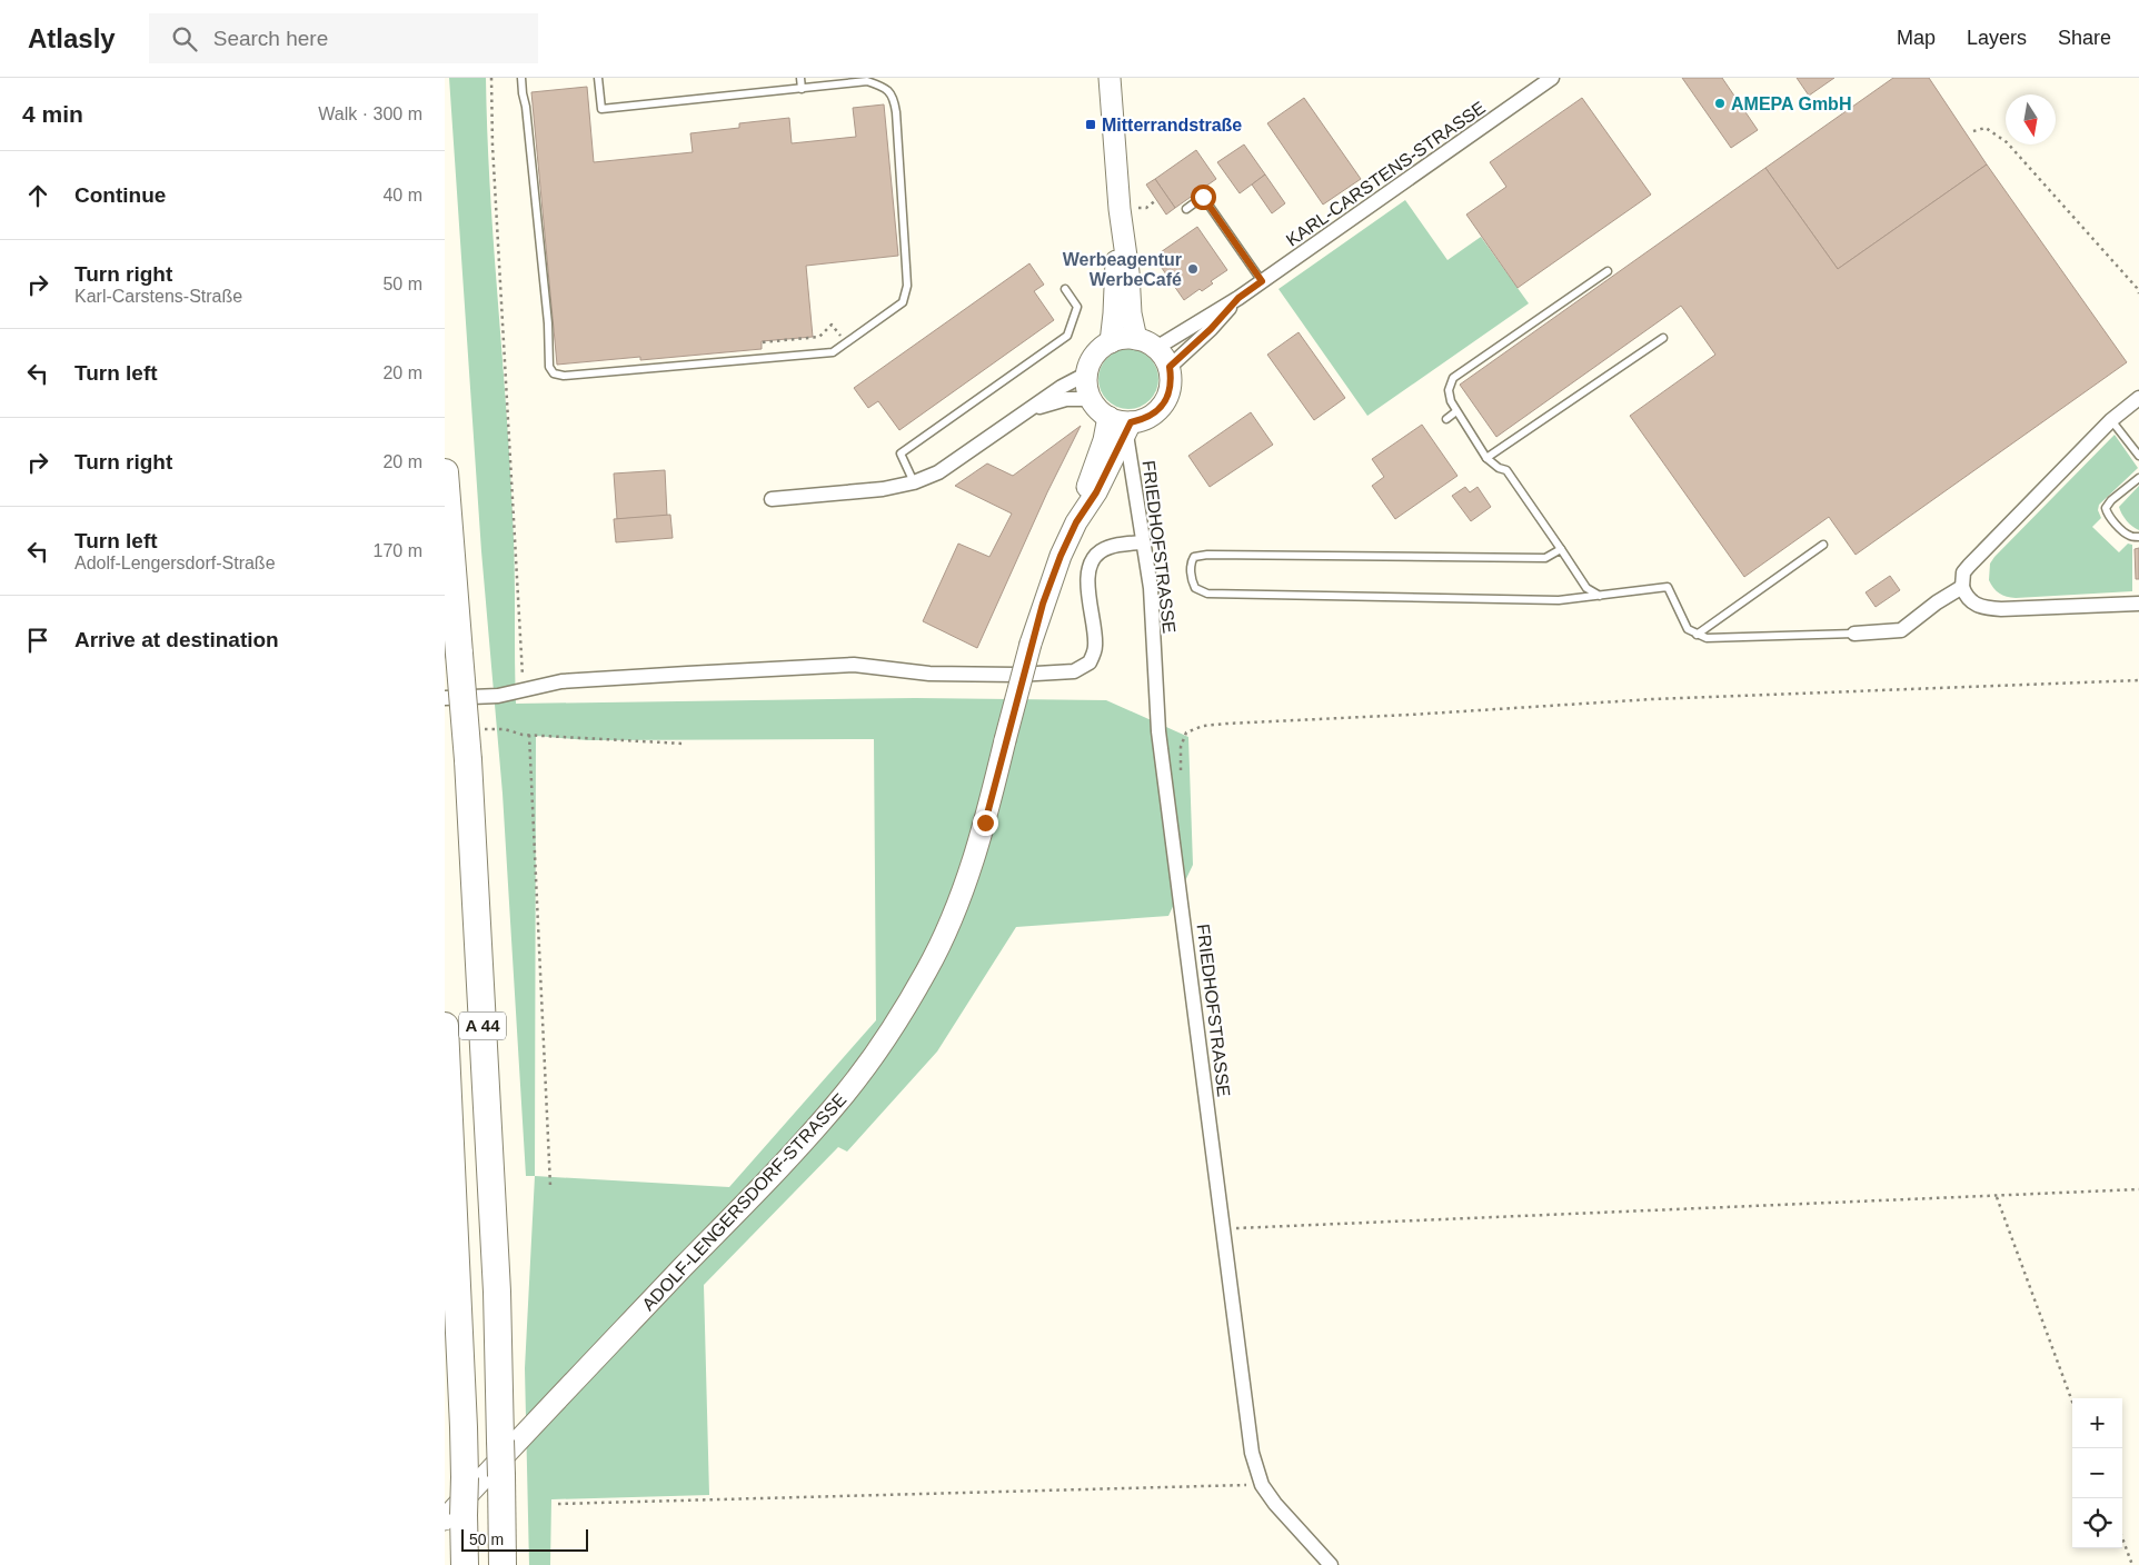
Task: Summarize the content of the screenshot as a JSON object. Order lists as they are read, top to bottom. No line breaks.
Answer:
{"streets":{"highway":["A 44"],"street":["KARL-CARSTENS-STRASSE","FRIEDHOFSTRASSE","ADOLF-LENGERSDORF-STRASSE"]},"crossings":[["KARL-CARSTENS-STRASSE","FRIEDHOFSTRASSE"],["KARL-CARSTENS-STRASSE","ADOLF-LENGERSDORF-STRASSE"],["FRIEDHOFSTRASSE","ADOLF-LENGERSDORF-STRASSE"],["A 44","ADOLF-LENGERSDORF-STRASSE"]],"places":{"other":["AMEPA GmbH","Werbeagentur WerbeCafé"],"transit":["Mitterrandstraße"]},"scale_bar":"50 m","north":"bottom","page":{"header":"Atlasly","search":"Search here","nav":["Map","Layers","Share"],"heading":["4 min","Walk · 300 m"],"list":[["Continue","40 m"],["Turn right","Karl-Carstens-Straße","50 m"],["Turn left","20 m"],["Turn right","20 m"],["Turn left","Adolf-Lengersdorf-Straße","170 m"],"Arrive at destination"],"map_buttons":["+","−"],"scale":"50 m"}}
